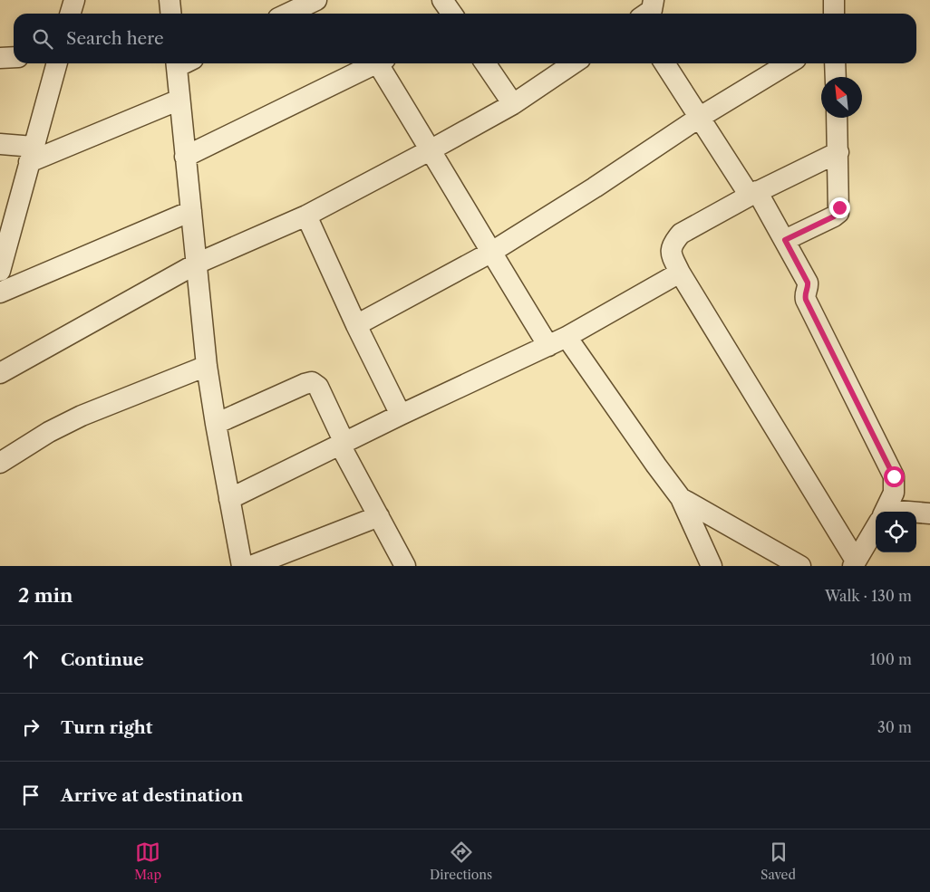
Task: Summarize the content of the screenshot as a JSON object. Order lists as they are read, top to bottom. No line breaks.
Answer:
{"north":"top left","page":{"search":"Search here","heading":["2 min","Walk · 130 m"],"list":[["Continue","100 m"],["Turn right","30 m"],"Arrive at destination"],"nav":["Map","Directions","Saved"]}}
